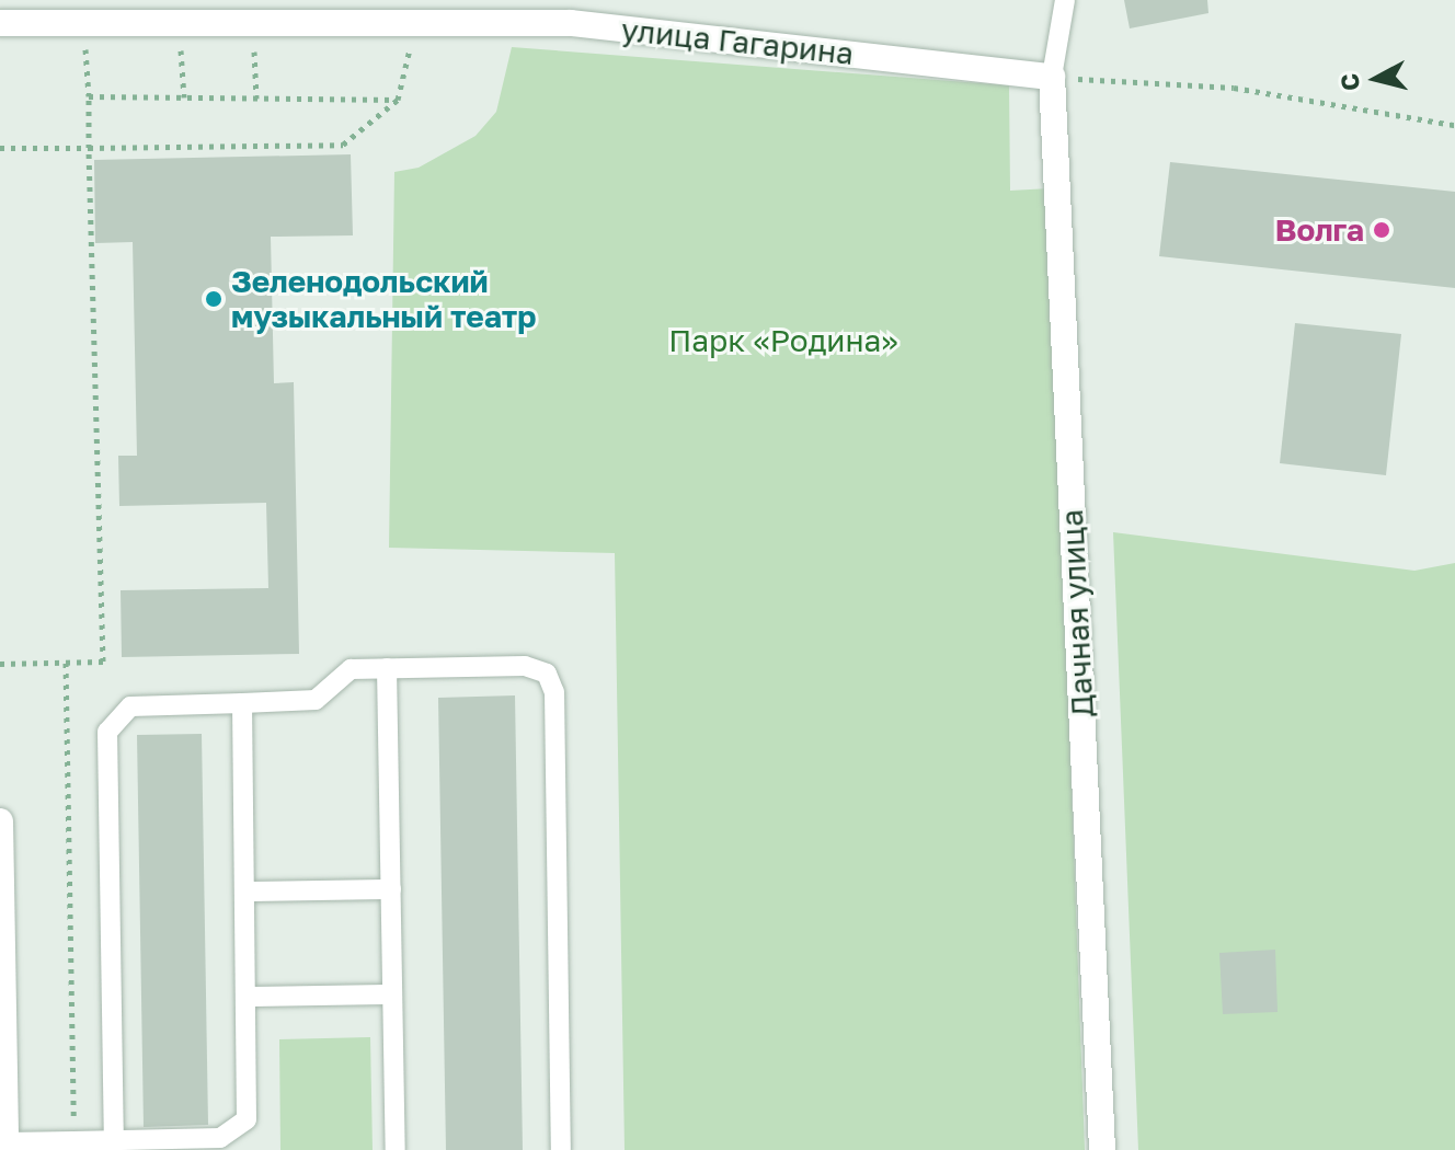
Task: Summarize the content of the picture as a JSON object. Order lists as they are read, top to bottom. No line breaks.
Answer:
{"streets":{"street":["улица Гагарина","Дачная улица"]},"crossings":[["улица Гагарина","Дачная улица"]],"parks":["Парк «Родина»"],"places":["Волга","Зеленодольский музыкальный театр"],"north":"left"}
